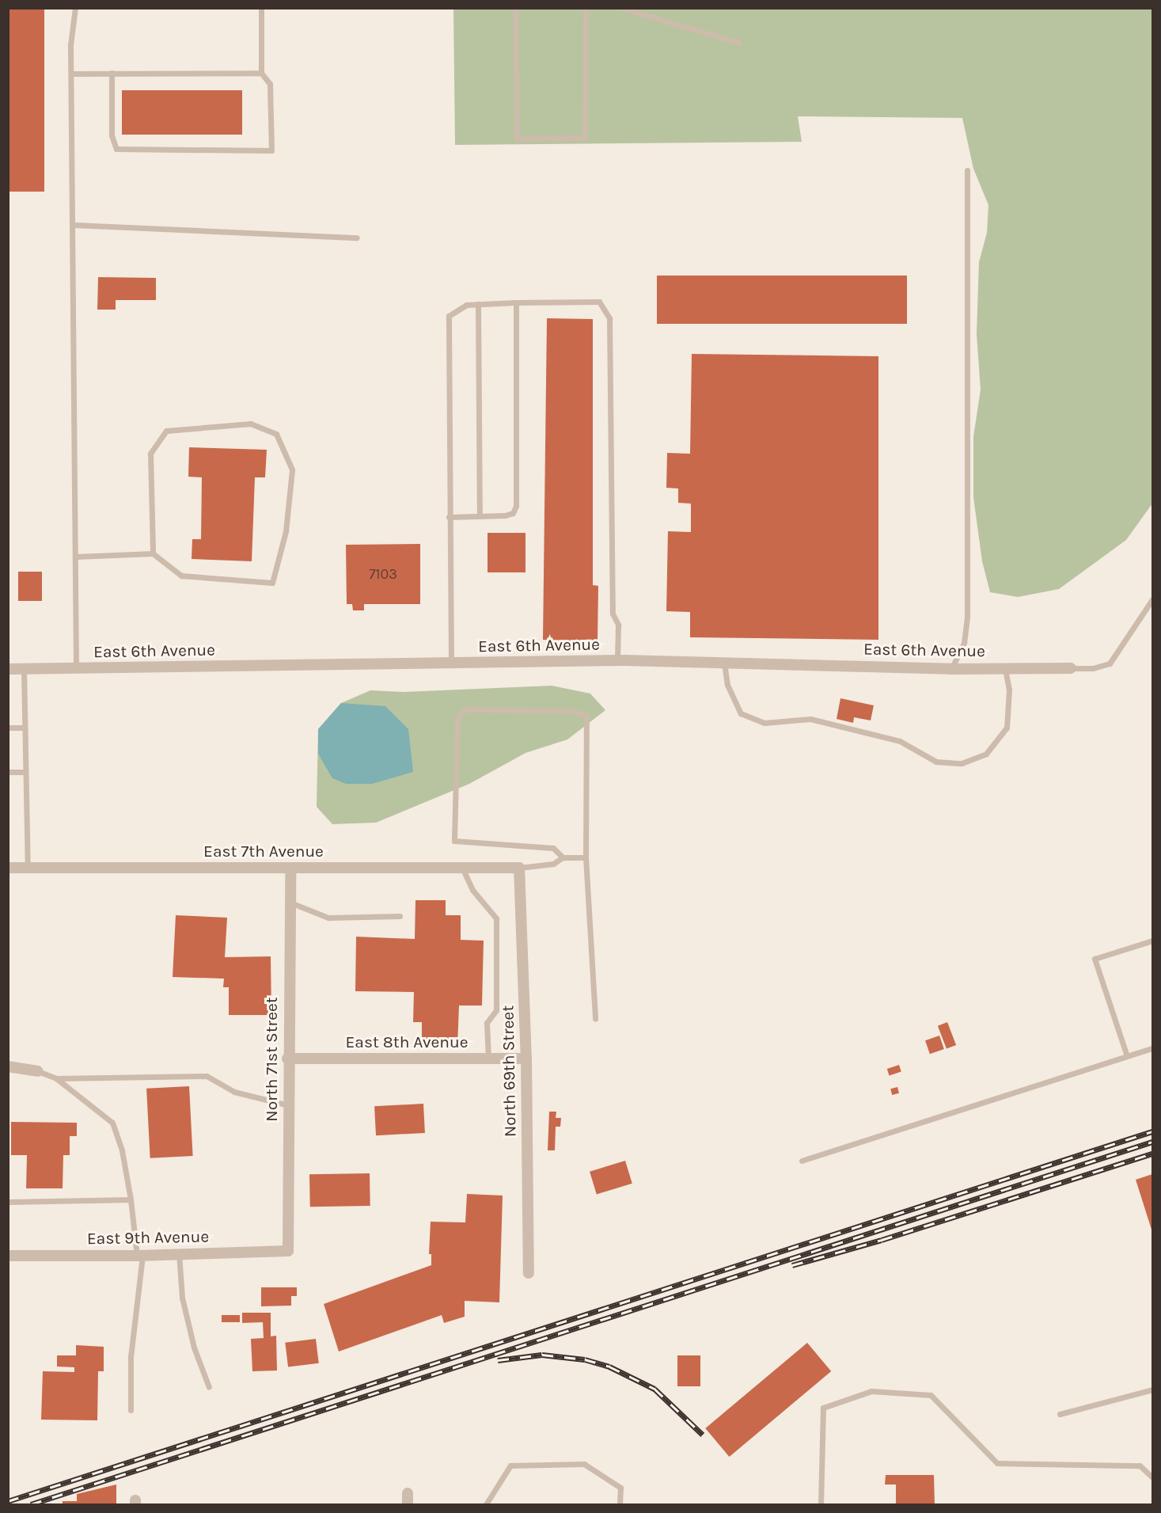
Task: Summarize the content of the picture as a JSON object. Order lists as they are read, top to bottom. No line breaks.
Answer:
{"streets":{"street":["East 6th Avenue","East 7th Avenue","East 8th Avenue","North 71st Street","North 69th Street","East 9th Avenue"]},"crossings":[["East 7th Avenue","North 71st Street"],["East 7th Avenue","North 69th Street"],["East 8th Avenue","North 71st Street"],["East 8th Avenue","North 69th Street"],["North 71st Street","East 9th Avenue"]],"house_numbers":["7103"]}
